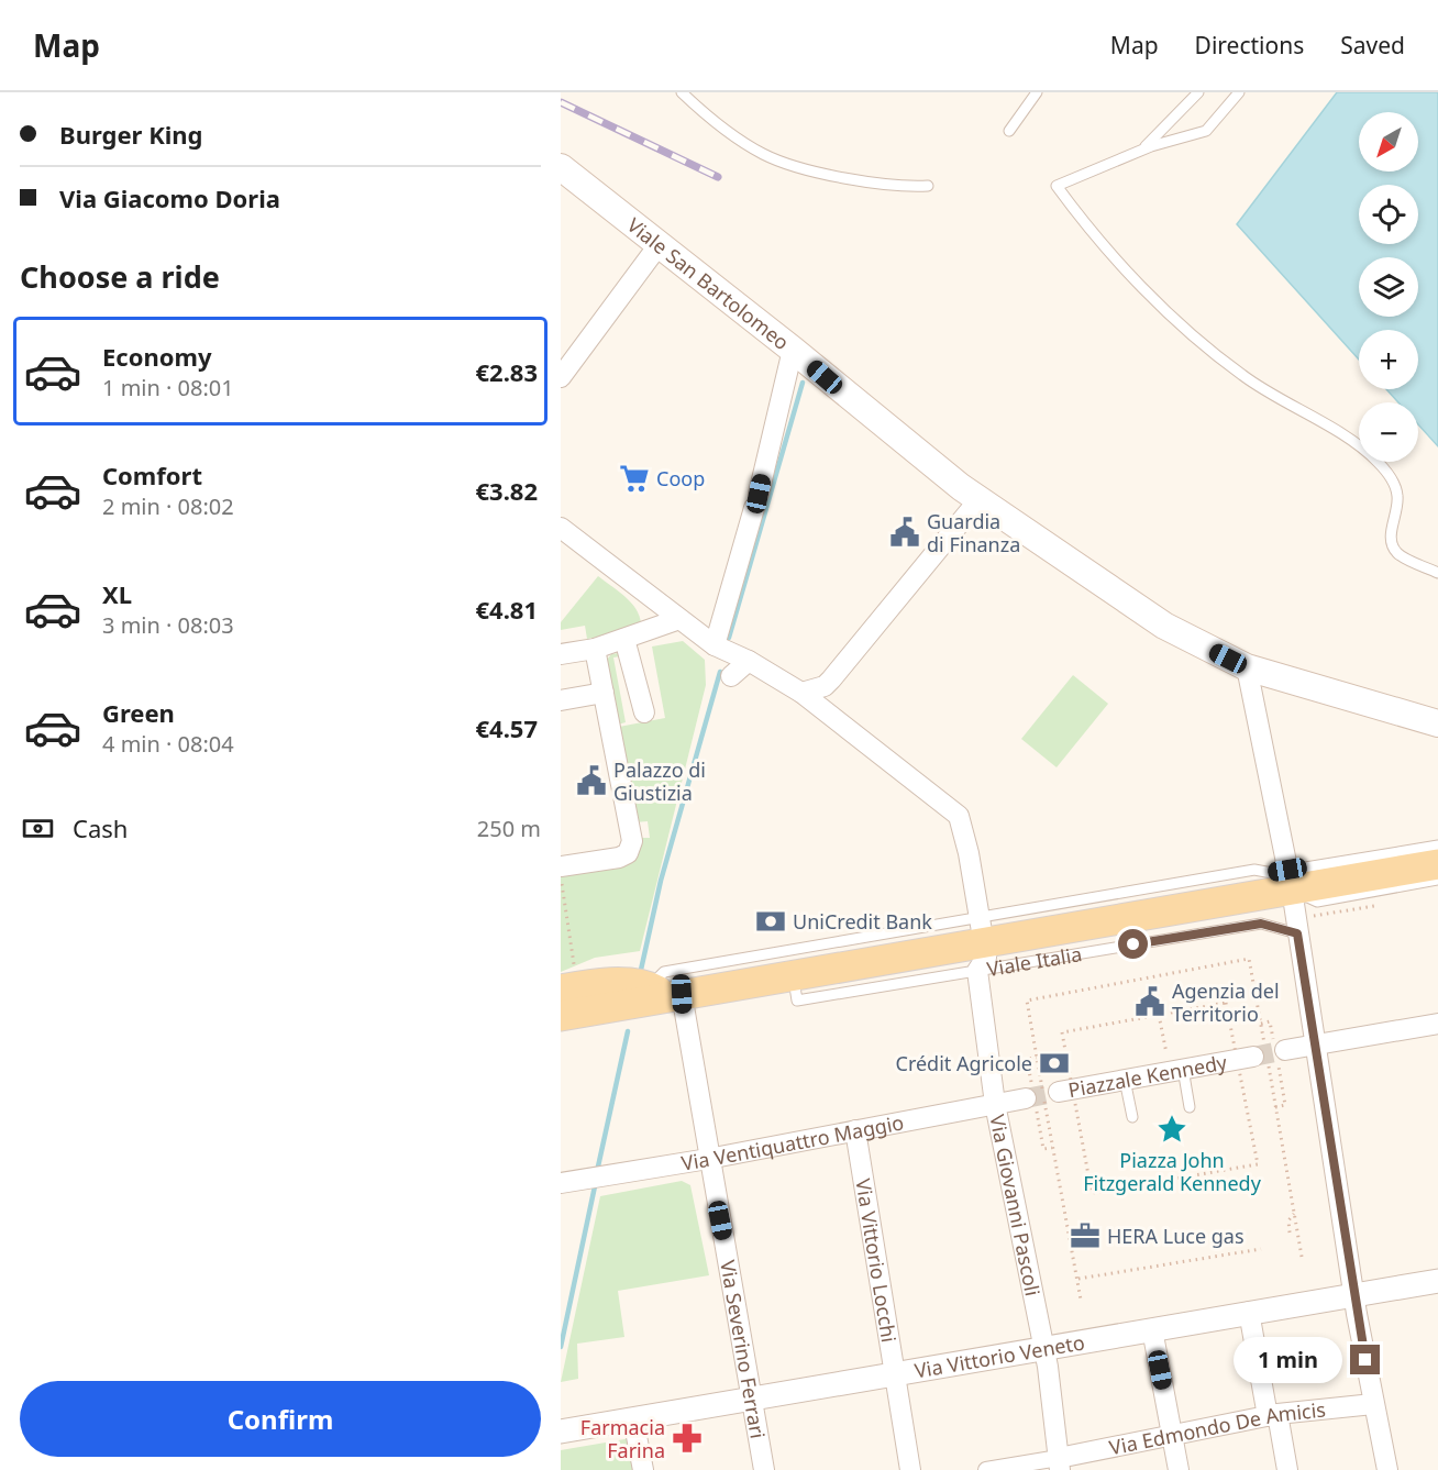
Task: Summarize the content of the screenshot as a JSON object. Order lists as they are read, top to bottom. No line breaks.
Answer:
{"streets":{"main road":["Viale San Bartolomeo","Viale Italia"],"street":["Piazzale Kennedy","Via Ventiquattro Maggio","Via Giovanni Pascoli","Via Vittorio Locchi","Via Severino Ferrari","Via Vittorio Veneto","Via Edmondo De Amicis"]},"crossings":[["Viale Italia","Via Giovanni Pascoli"],["Viale Italia","Via Severino Ferrari"],["Via Ventiquattro Maggio","Via Giovanni Pascoli"],["Via Ventiquattro Maggio","Via Vittorio Locchi"],["Via Ventiquattro Maggio","Via Severino Ferrari"],["Via Giovanni Pascoli","Via Vittorio Veneto"],["Via Giovanni Pascoli","Via Edmondo De Amicis"],["Via Vittorio Locchi","Via Vittorio Veneto"],["Via Severino Ferrari","Via Vittorio Veneto"]],"places":{"supermarket":["Coop"],"public building":["Guardia di Finanza","Palazzo di Giustizia","Agenzia del Territorio"],"bank":["UniCredit Bank","Crédit Agricole"],"place":["Piazza John Fitzgerald Kennedy"],"office":["HERA Luce gas"],"pharmacy":["Farmacia Farina"]},"north":"bottom left","page":{"header":"Map","nav":["Map","Directions","Saved"],"banner":["Burger King","Via Giacomo Doria"],"map_buttons":["+","−"],"heading":"Choose a ride","list":[{"name":"Economy","note":"1 min · 08:01","value":"€2.83"},{"name":"Comfort","note":"2 min · 08:02","value":"€3.82"},{"name":"XL","note":"3 min · 08:03","value":"€4.81"},{"name":"Green","note":"4 min · 08:04","value":"€4.57"}],"pay":["Cash","250 m"],"bubble":"1 min","buttons":"Confirm"}}
